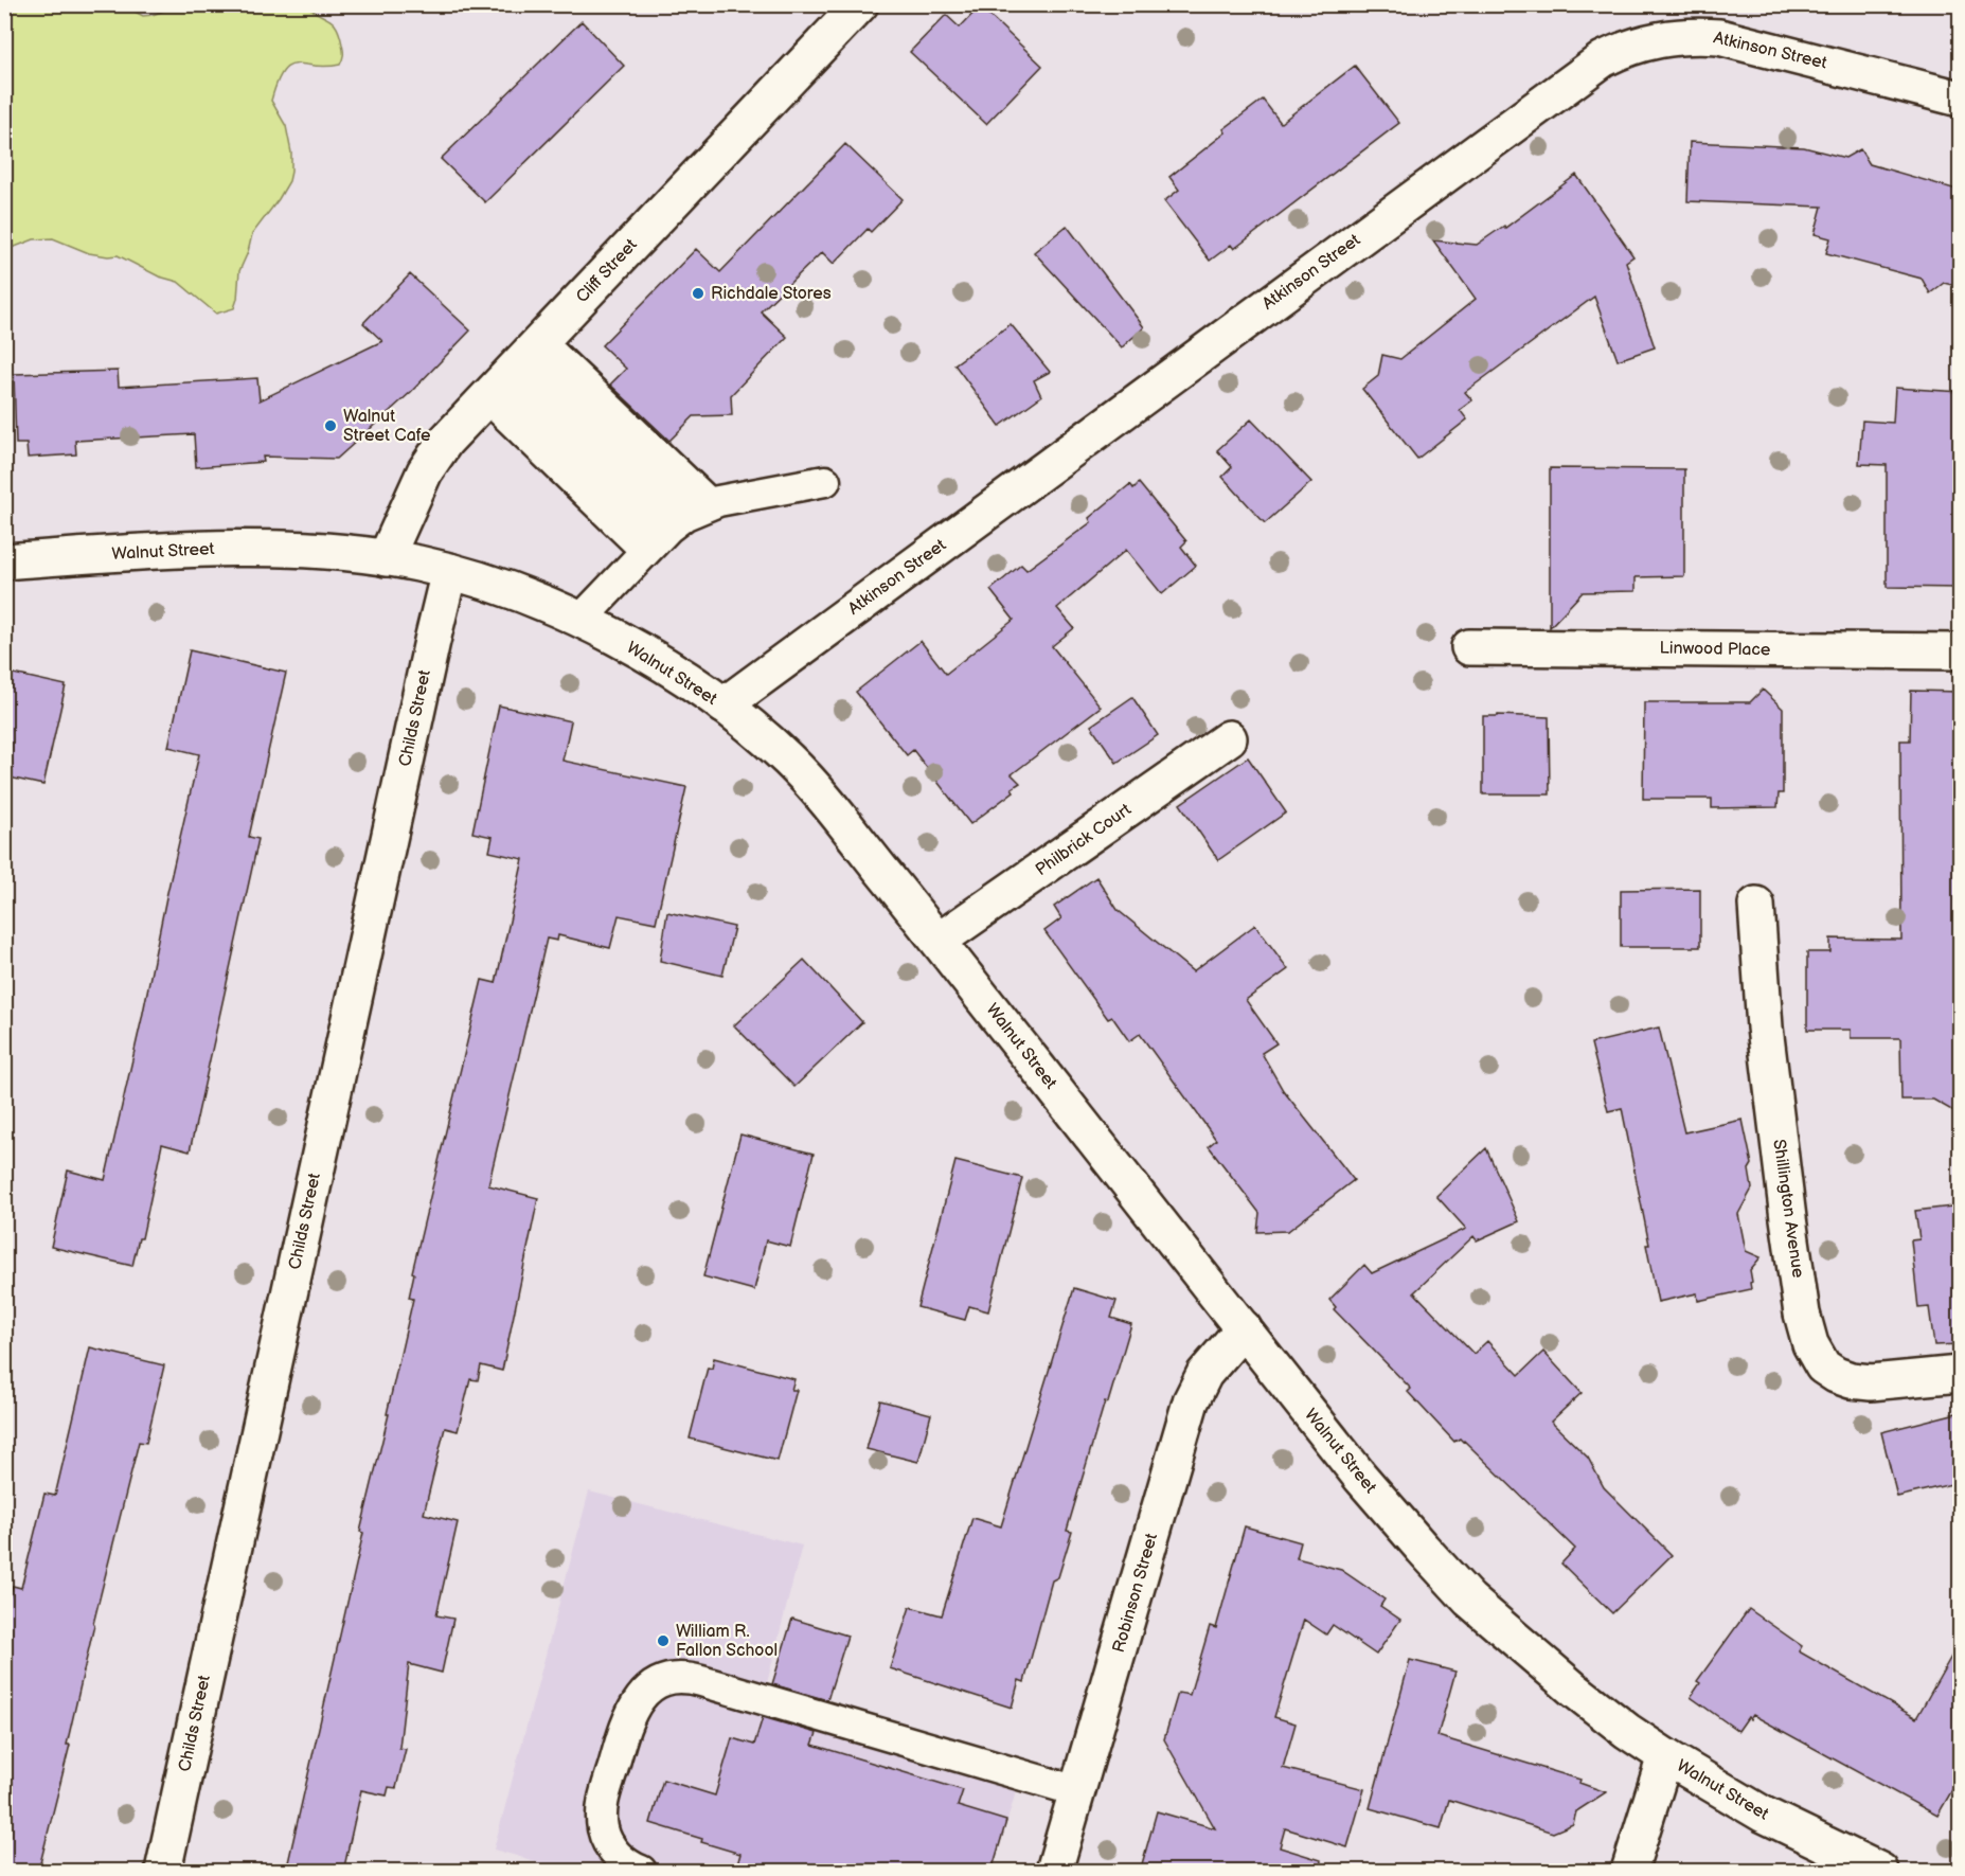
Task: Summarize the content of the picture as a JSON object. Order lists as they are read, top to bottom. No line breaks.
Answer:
{"streets":{"street":["Atkinson Street","Cliff Street","Walnut Street","Linwood Place","Childs Street","Philbrick Court","Shillington Avenue","Robinson Street"]},"crossings":[["Atkinson Street","Walnut Street"],["Cliff Street","Walnut Street"],["Walnut Street","Childs Street"],["Walnut Street","Philbrick Court"],["Walnut Street","Robinson Street"]],"places":["Richdale Stores","Walnut Street Cafe","William R. Fallon School"]}
